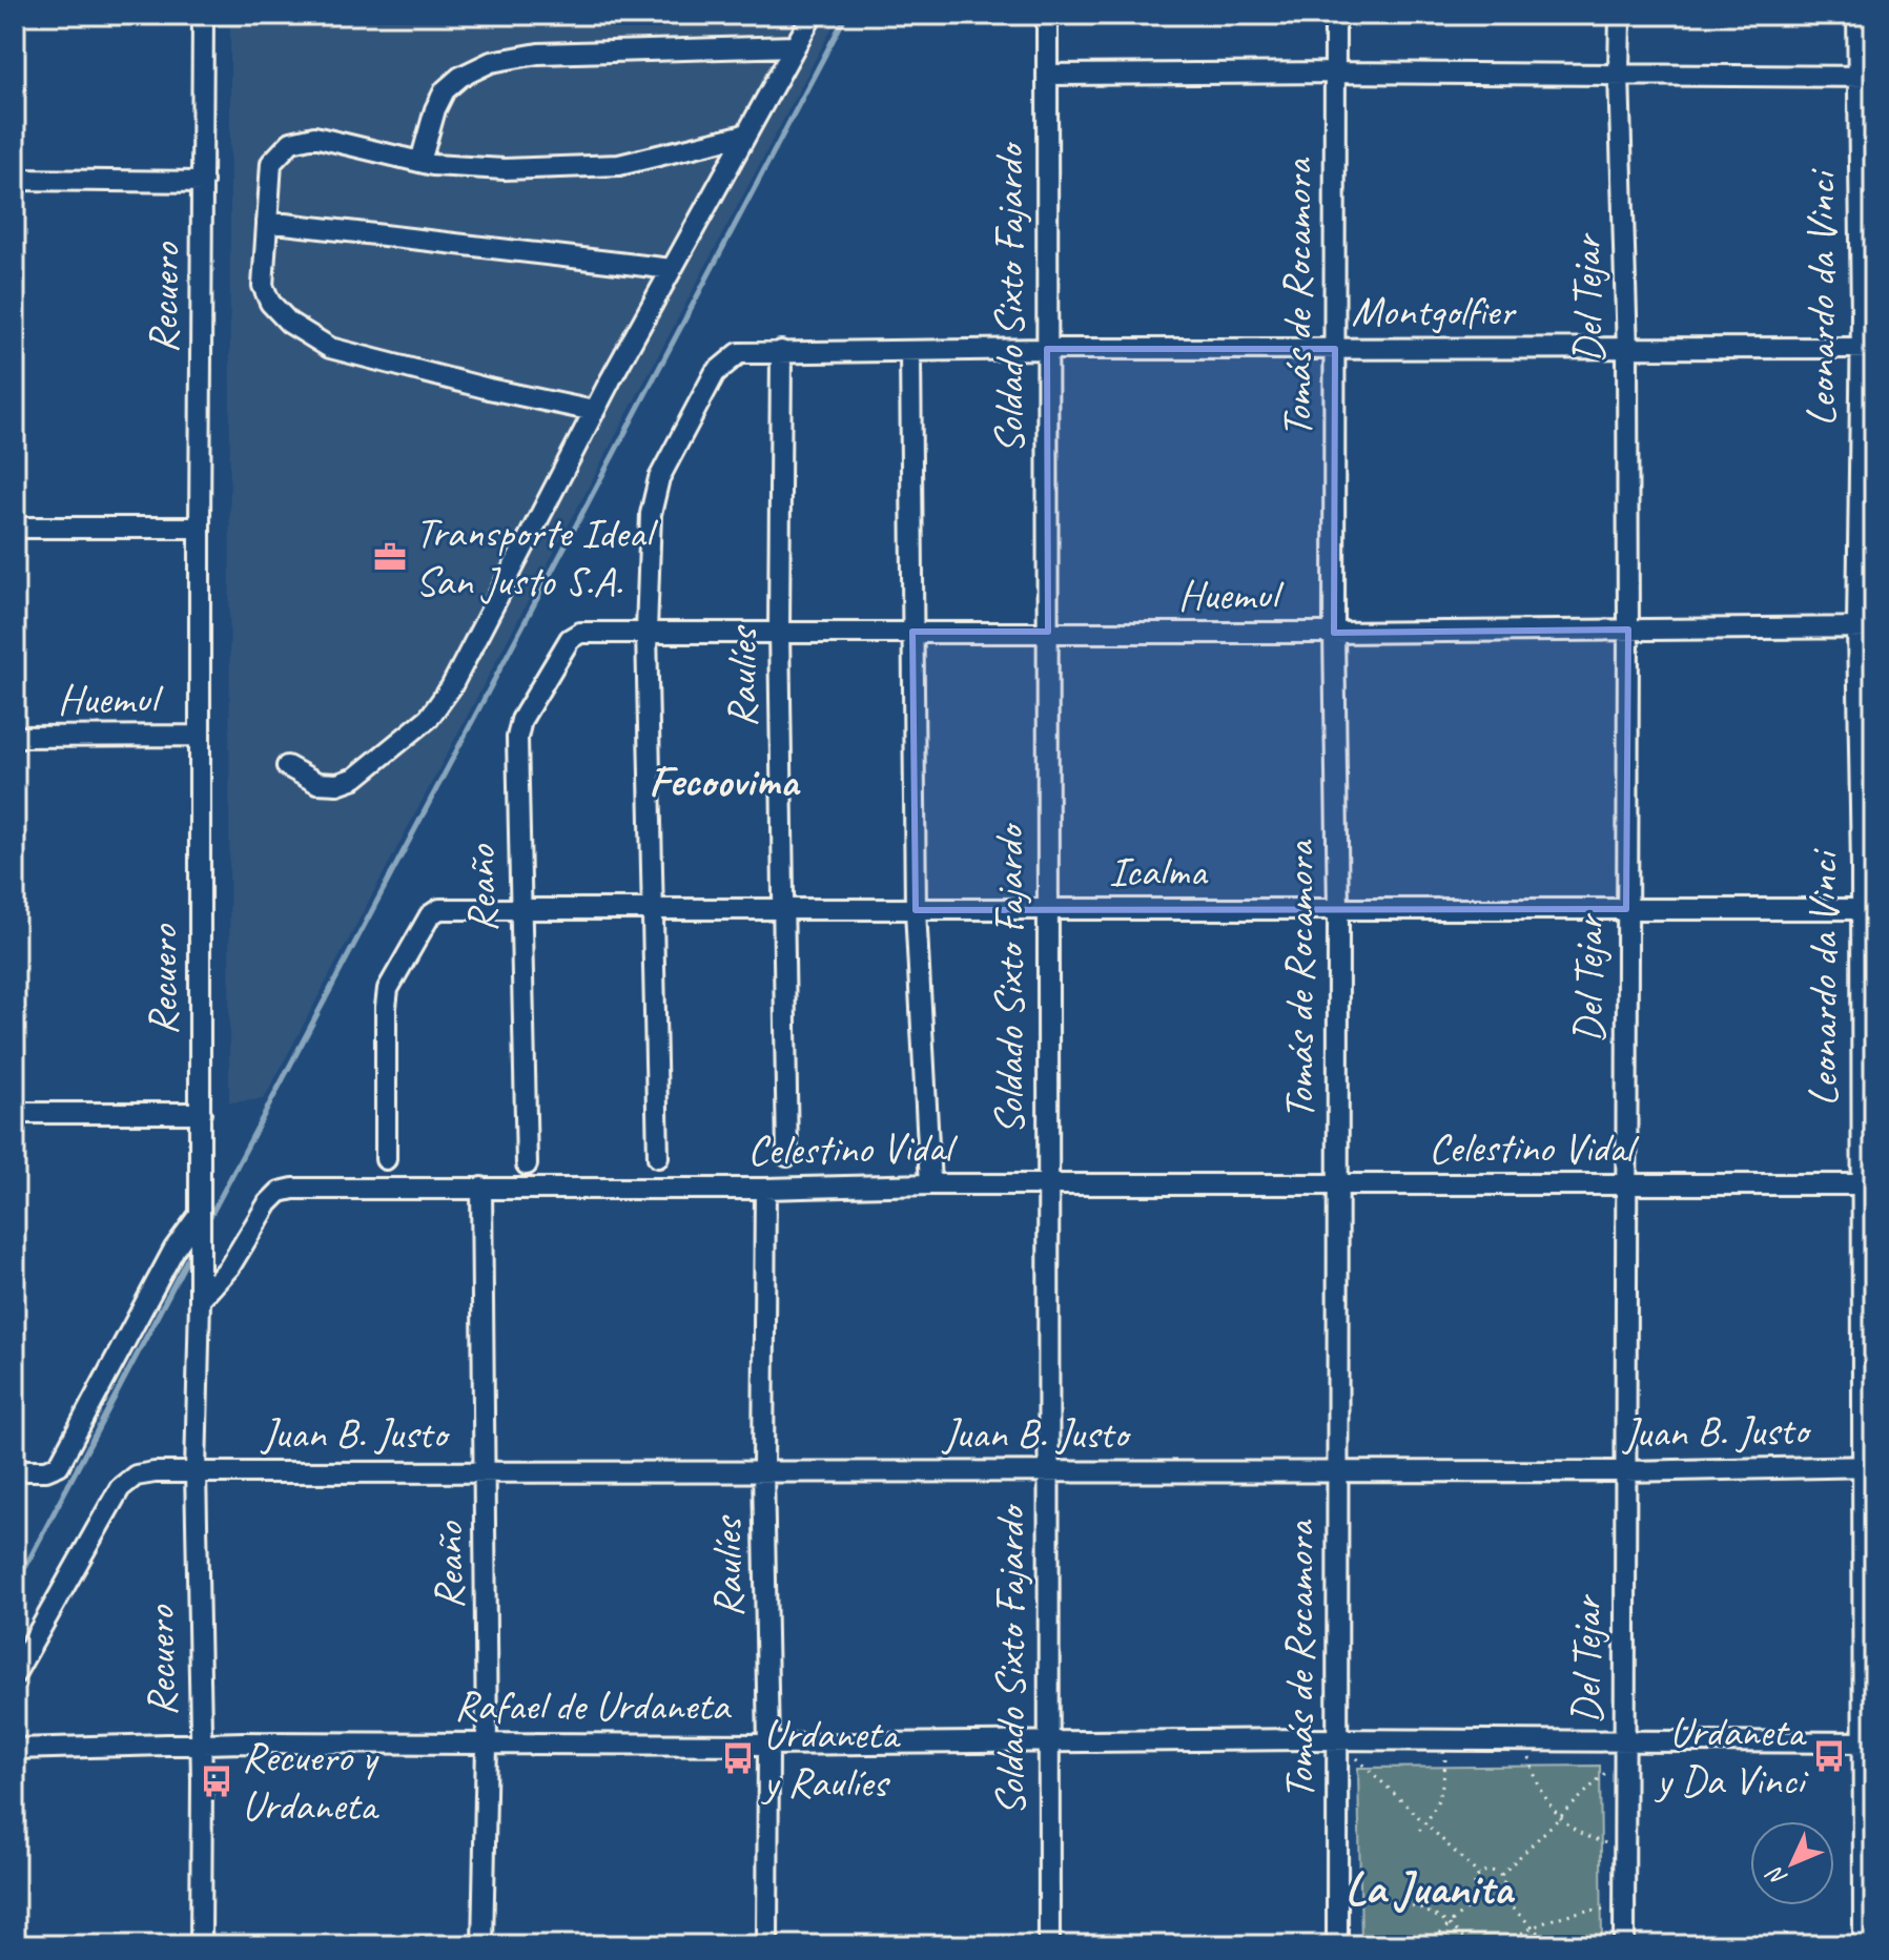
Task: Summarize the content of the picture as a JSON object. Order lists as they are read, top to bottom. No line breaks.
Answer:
{"streets":{"street":["Recuero","Tomás de Rocamora","Soldado Sixto Fajardo","Del Tejar","Leonardo da Vinci","Montgolfier","Huemul","Raulíes","Icalma","Reaño","Celestino Vidal","Juan B. Justo","Rafael de Urdaneta"]},"crossings":[["Recuero","Huemul"],["Recuero","Celestino Vidal"],["Recuero","Juan B. Justo"],["Recuero","Rafael de Urdaneta"],["Tomás de Rocamora","Montgolfier"],["Tomás de Rocamora","Huemul"],["Tomás de Rocamora","Icalma"],["Tomás de Rocamora","Celestino Vidal"],["Tomás de Rocamora","Juan B. Justo"],["Tomás de Rocamora","Rafael de Urdaneta"],["Soldado Sixto Fajardo","Montgolfier"],["Soldado Sixto Fajardo","Huemul"],["Soldado Sixto Fajardo","Icalma"],["Soldado Sixto Fajardo","Celestino Vidal"],["Soldado Sixto Fajardo","Juan B. Justo"],["Soldado Sixto Fajardo","Rafael de Urdaneta"],["Del Tejar","Montgolfier"],["Del Tejar","Huemul"],["Del Tejar","Icalma"],["Del Tejar","Celestino Vidal"],["Del Tejar","Juan B. Justo"],["Del Tejar","Rafael de Urdaneta"],["Leonardo da Vinci","Montgolfier"],["Leonardo da Vinci","Huemul"],["Leonardo da Vinci","Icalma"],["Leonardo da Vinci","Celestino Vidal"],["Leonardo da Vinci","Juan B. Justo"],["Leonardo da Vinci","Rafael de Urdaneta"],["Montgolfier","Huemul"],["Montgolfier","Raulíes"],["Huemul","Raulíes"],["Huemul","Reaño"],["Raulíes","Icalma"],["Raulíes","Celestino Vidal"],["Raulíes","Juan B. Justo"],["Raulíes","Rafael de Urdaneta"],["Icalma","Reaño"],["Reaño","Celestino Vidal"],["Reaño","Juan B. Justo"],["Reaño","Rafael de Urdaneta"]],"districts":["Fecoovima","La Juanita"],"places":{"office":["Transporte Ideal San Justo S.A."],"bus stop":["Urdaneta y Da Vinci","Urdaneta y Raulíes","Recuero y Urdaneta"]},"north":"bottom left"}
